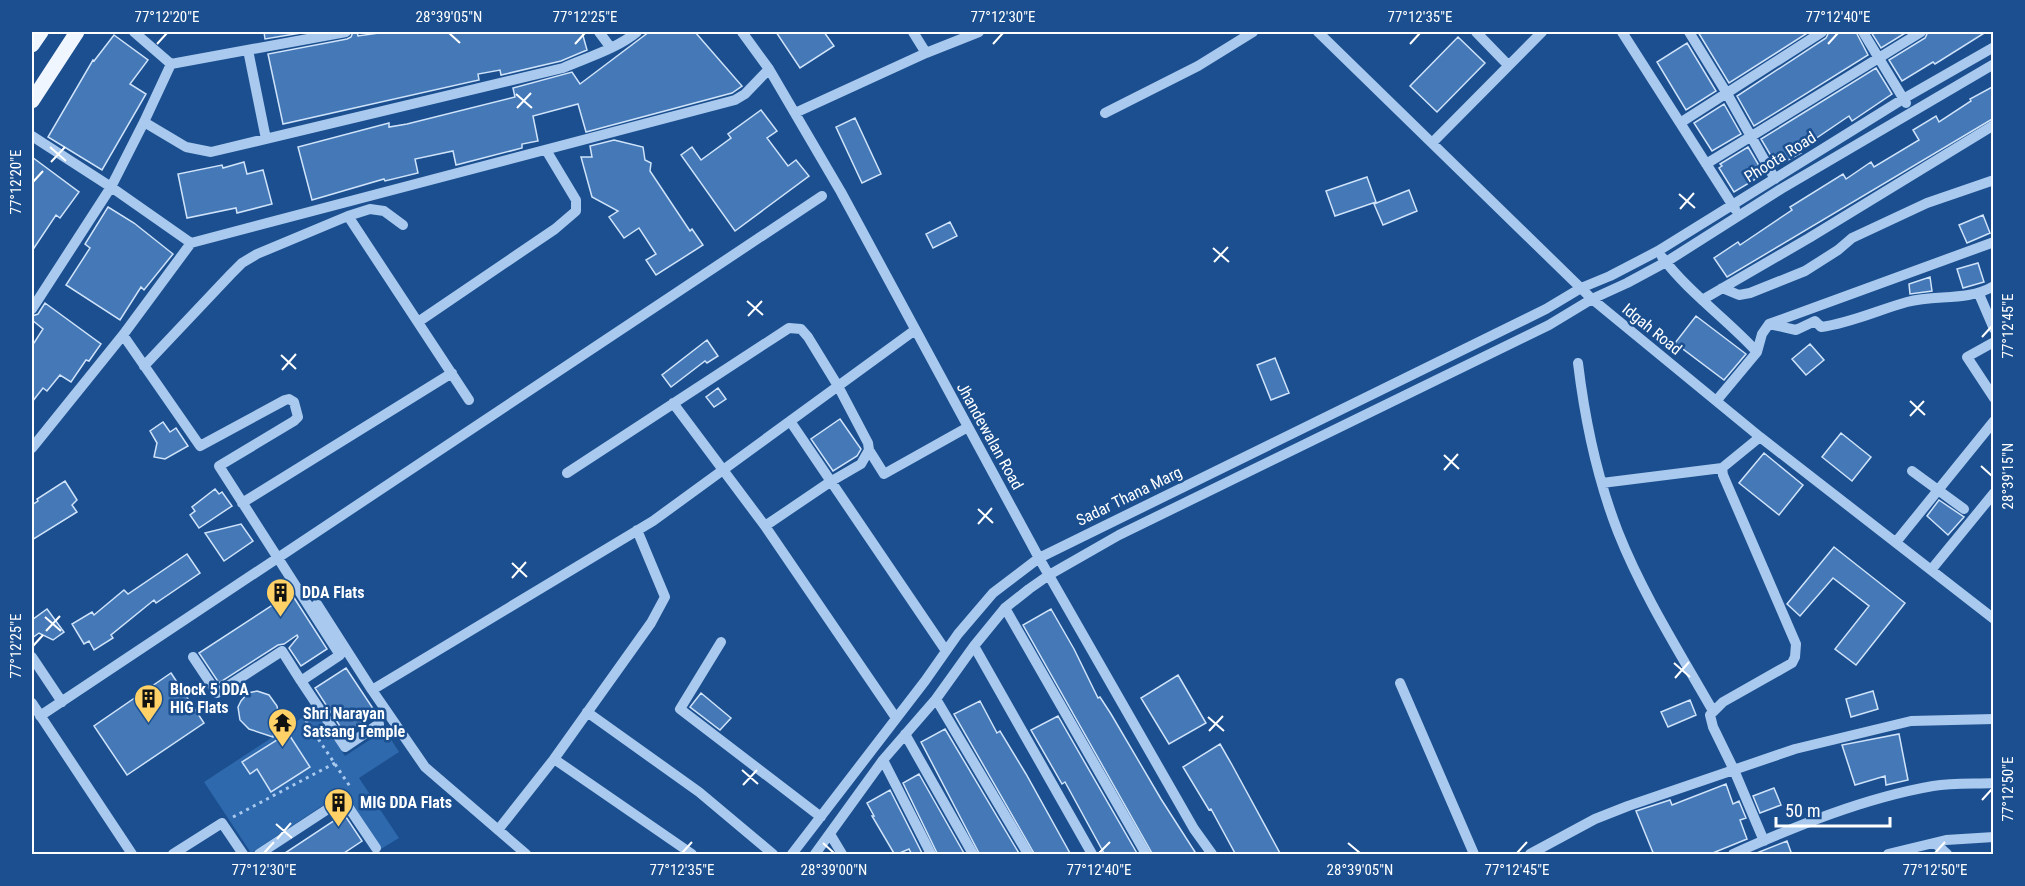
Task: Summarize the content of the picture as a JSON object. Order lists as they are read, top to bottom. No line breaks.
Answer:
{"streets":{"street":["Phoota Road","Idgah Road","Jhandewalan Road","Sadar Thana Marg"]},"crossings":[["Phoota Road","Idgah Road"],["Phoota Road","Sadar Thana Marg"],["Idgah Road","Sadar Thana Marg"],["Jhandewalan Road","Sadar Thana Marg"]],"places":{"building":["DDA Flats","Block 5 DDA HIG Flats","MIG DDA Flats"],"temple":["Shri Narayan Satsang Temple"]},"scale_bar":"50 m","coordinates":["77°12'20\"E","28°39'05\"N","77°12'25\"E","77°12'30\"E","77°12'35\"E","77°12'40\"E","77°12'45\"E","28°39'15\"N","77°12'50\"E","28°39'00\"N"]}
